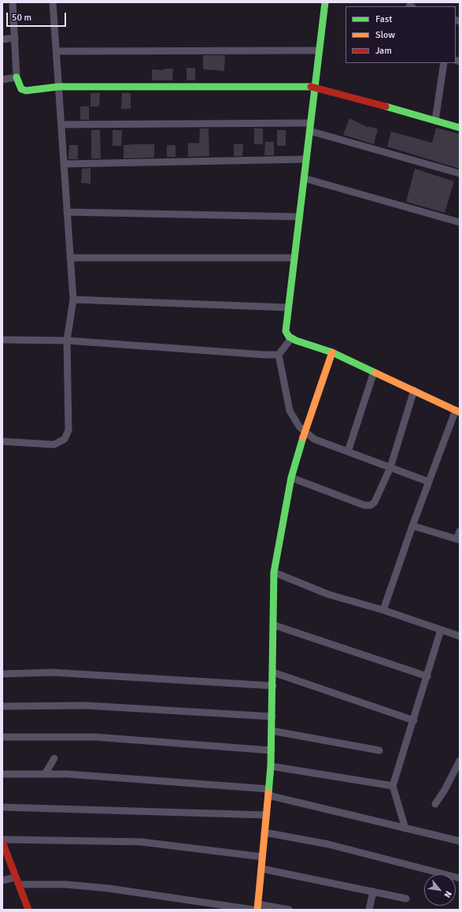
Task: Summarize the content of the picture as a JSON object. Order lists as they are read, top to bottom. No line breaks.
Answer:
{"legend":["Fast","Slow","Jam"],"scale_bar":"50 m","north":"bottom right"}
